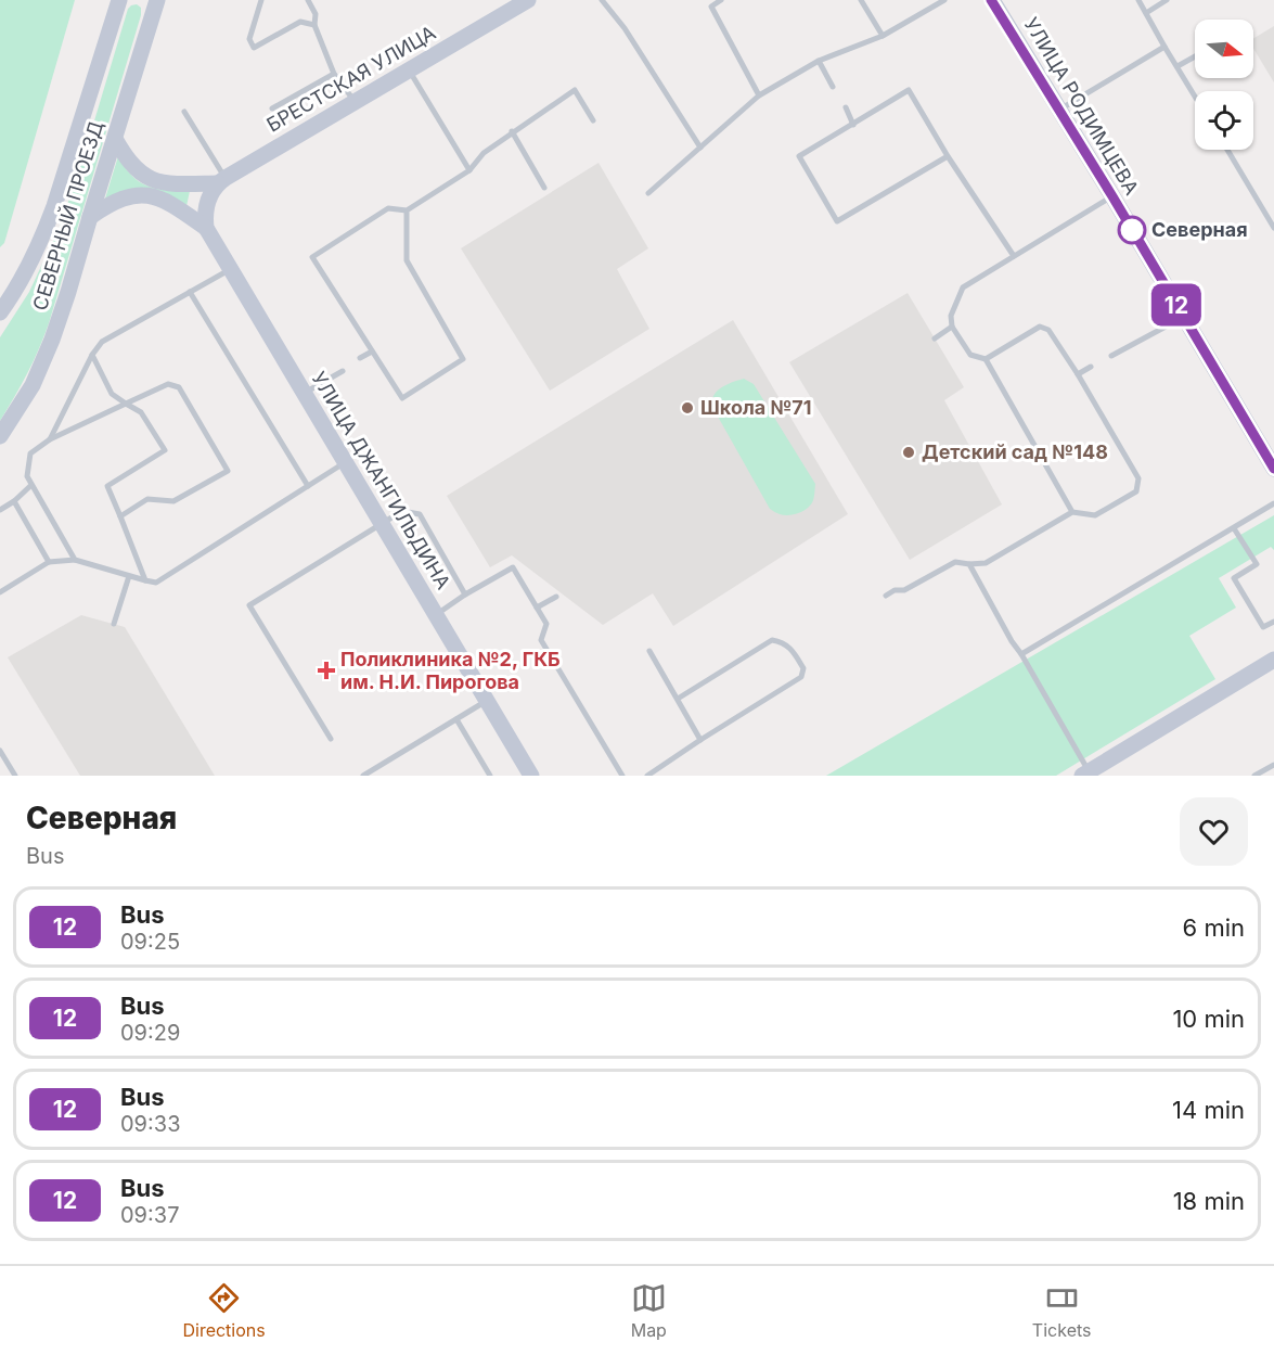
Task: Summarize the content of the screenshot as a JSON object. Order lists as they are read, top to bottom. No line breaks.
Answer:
{"streets":{"main road":["БРЕСТСКАЯ УЛИЦА","УЛИЦА РОДИМЦЕВА","СЕВЕРНЫЙ ПРОЕЗД","УЛИЦА ДЖАНГИЛЬДИНА"]},"places":{"other":["Северная","Школа №71","Детский сад №148"],"health":["Поликлиника №2, ГКБ им. Н.И. Пирогова"]},"lines":["bus line 12"],"north":"right","page":{"on_map":"12","heading":["Северная","Bus"],"list":[{"mark":"12","name":"Bus","note":"09:25","value":"6 min"},{"mark":"12","name":"Bus","note":"09:29","value":"10 min"},{"mark":"12","name":"Bus","note":"09:33","value":"14 min"},{"mark":"12","name":"Bus","note":"09:37","value":"18 min"}],"tabs":["Directions","Map","Tickets"]}}
